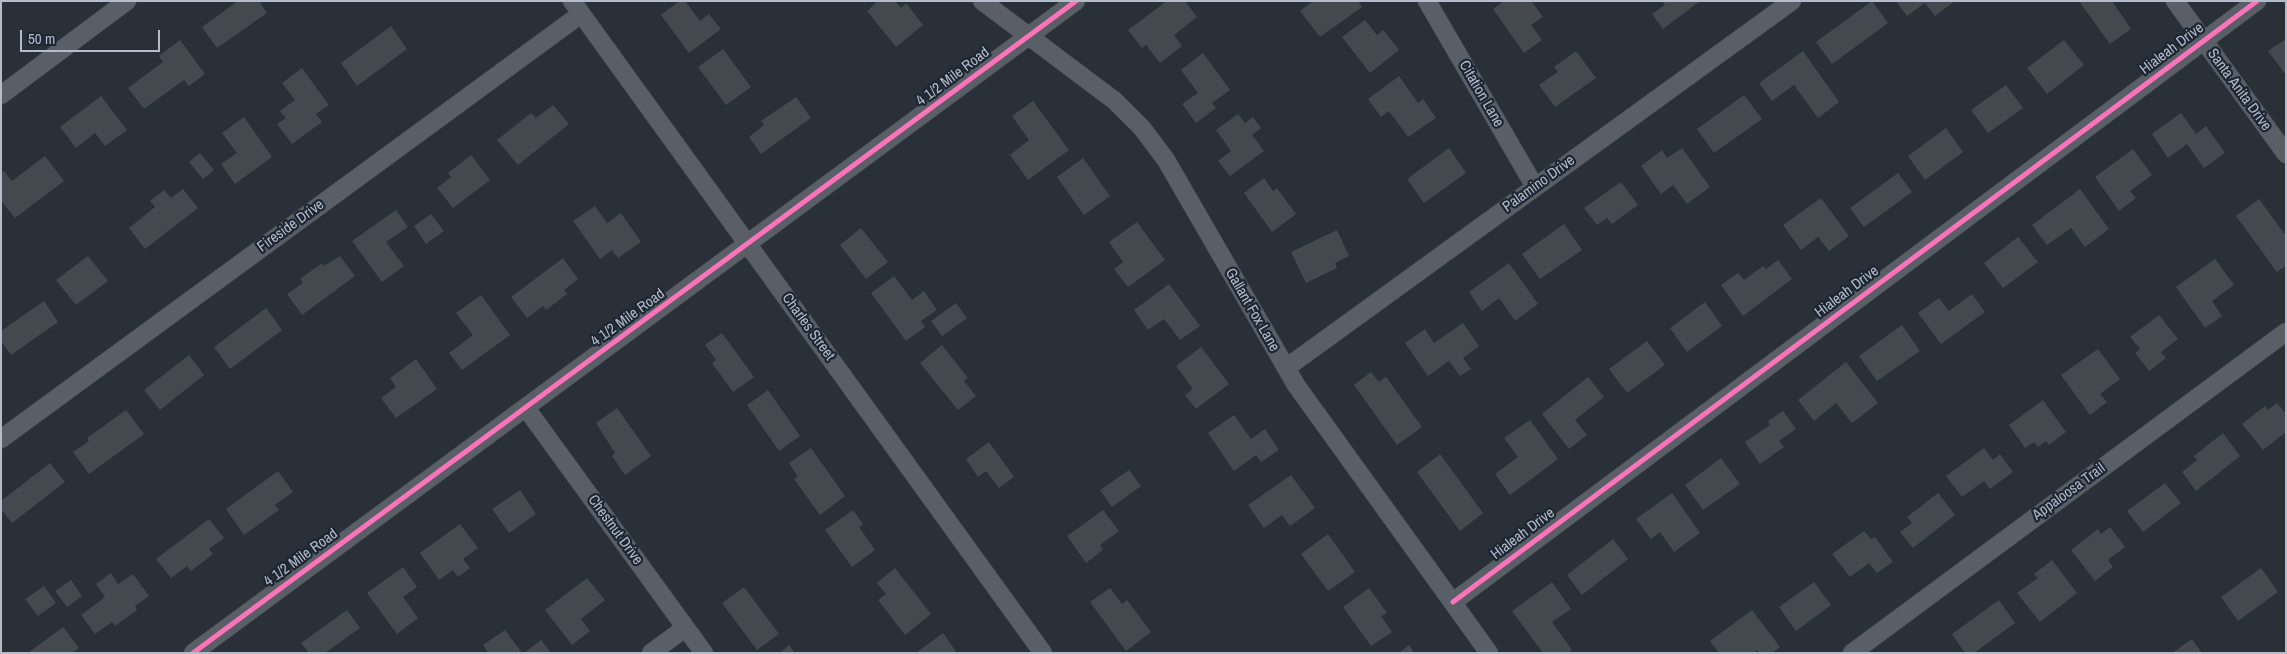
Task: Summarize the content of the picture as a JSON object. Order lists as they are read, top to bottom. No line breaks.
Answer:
{"streets":{"street":["Hialeah Drive","4 1/2 Mile Road","Santa Anita Drive","Citation Lane","Palamino Drive","Fireside Drive","Gallant Fox Lane","Charles Street","Appaloosa Trail","Chestnut Drive"]},"crossings":[["Hialeah Drive","Santa Anita Drive"],["Hialeah Drive","Gallant Fox Lane"],["4 1/2 Mile Road","Gallant Fox Lane"],["4 1/2 Mile Road","Charles Street"],["4 1/2 Mile Road","Chestnut Drive"],["Citation Lane","Palamino Drive"],["Palamino Drive","Gallant Fox Lane"],["Fireside Drive","Charles Street"]],"scale_bar":"50 m"}
